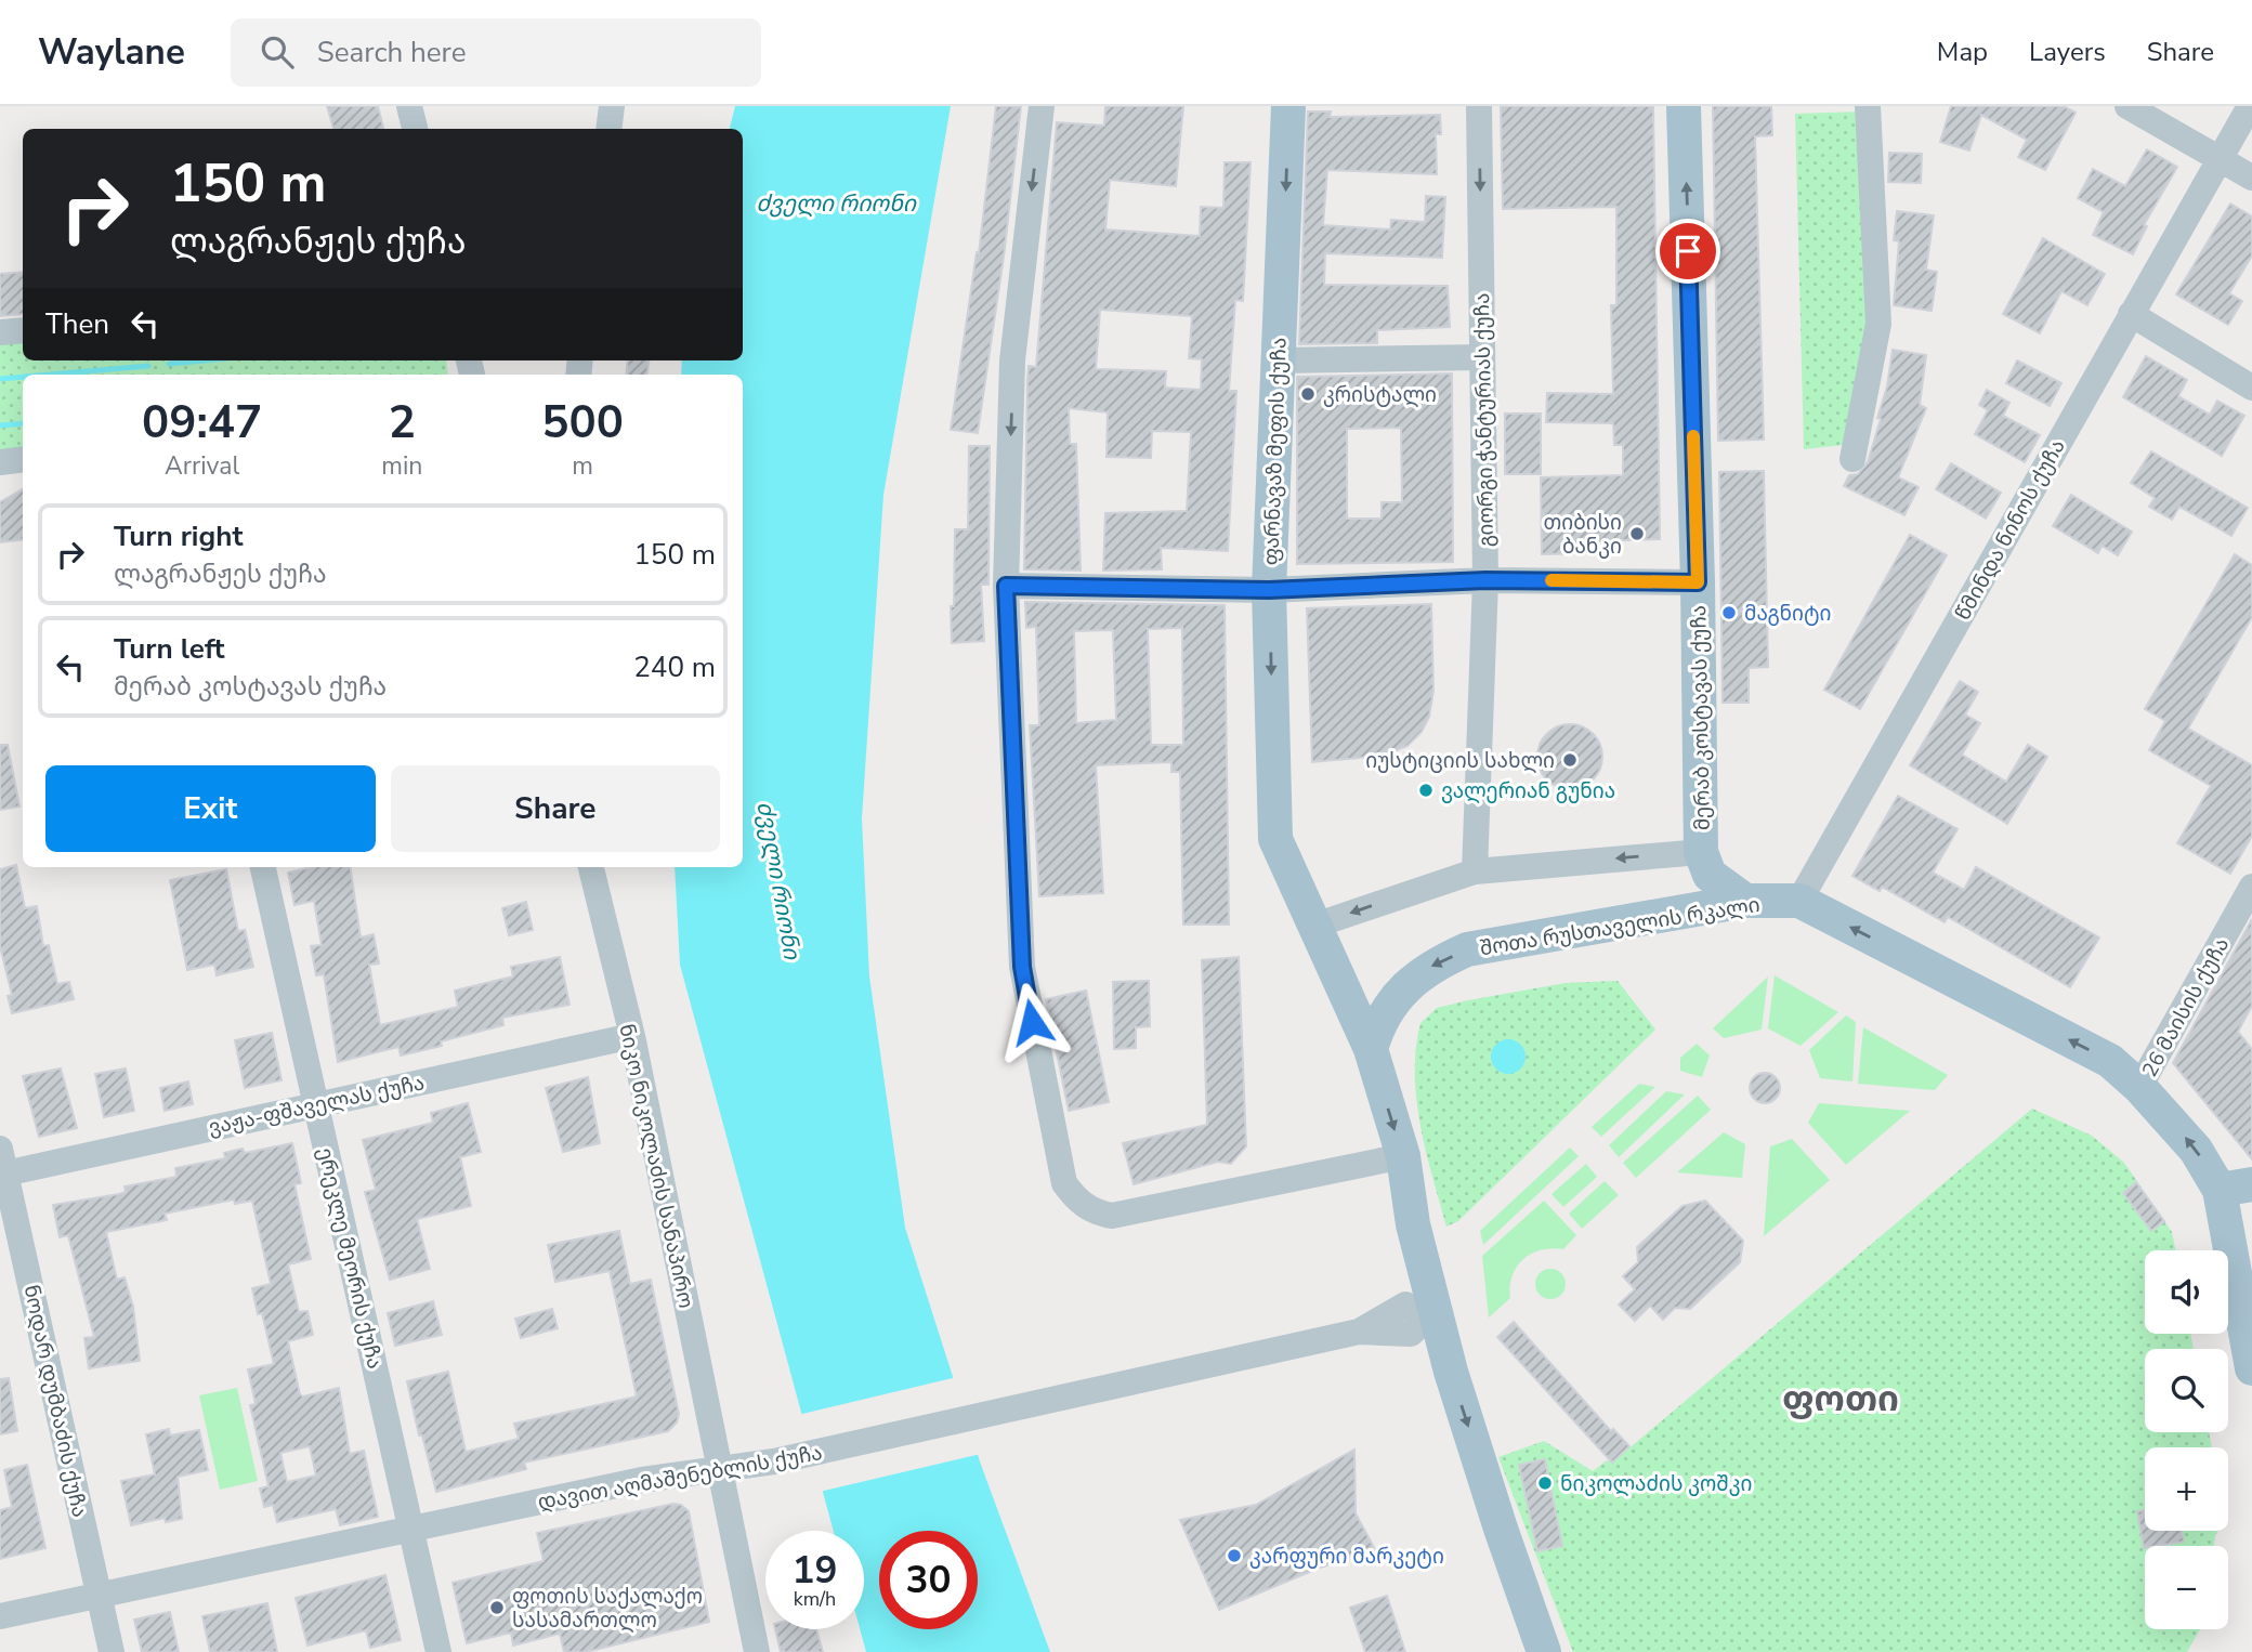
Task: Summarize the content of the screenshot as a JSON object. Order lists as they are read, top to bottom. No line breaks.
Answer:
{"streets":{"main road":["ფარნავაზ მეფის ქუჩა","მერაბ კოსტავას ქუჩა","შოთა რუსთაველის რკალი"],"street":["გიორგი ჭანტურიას ქუჩა","წმინდა ნინოს ქუჩა","26 მაისის ქუჩა","ვაჟა-ფშაველას ქუჩა","ნიკო ნიკოლაძის სანაპირო","ერეკლე მეორის ქუჩა","ნოდარ დუმბაძის ქუჩა","დავით აღმაშენებლის ქუჩა"]},"crossings":[["ფარნავაზ მეფის ქუჩა","შოთა რუსთაველის რკალი"],["წმინდა ნინოს ქუჩა","შოთა რუსთაველის რკალი"],["მერაბ კოსტავას ქუჩა","შოთა რუსთაველის რკალი"],["შოთა რუსთაველის რკალი","26 მაისის ქუჩა"],["ვაჟა-ფშაველას ქუჩა","ნიკო ნიკოლაძის სანაპირო"],["ვაჟა-ფშაველას ქუჩა","ერეკლე მეორის ქუჩა"],["ვაჟა-ფშაველას ქუჩა","ნოდარ დუმბაძის ქუჩა"],["ნიკო ნიკოლაძის სანაპირო","დავით აღმაშენებლის ქუჩა"],["ერეკლე მეორის ქუჩა","დავით აღმაშენებლის ქუჩა"],["ნოდარ დუმბაძის ქუჩა","დავით აღმაშენებლის ქუჩა"]],"one_way":["ფარნავაზ მეფის ქუჩა","მერაბ კოსტავას ქუჩა","შოთა რუსთაველის რკალი"],"districts":["ფოთი"],"water":["ძველი რიონი"],"places":["კრისტალი","თიბისი ბანკი","მაგნიტი","იუსტიციის სახლი","ვალერიან გუნია","ნიკოლაძის კოშკი","კარფური მარკეტი","ფოთის საქალაქო სასამართლო"],"page":{"header":"Waylane","search":"Search here","nav":["Map","Layers","Share"],"turn":["150 m","ლაგრანჟეს ქუჩა"],"then":"Then","eta":["09:47","Arrival","2","min","500","m"],"list":[{"name":"Turn right","note":"ლაგრანჟეს ქუჩა","value":"150 m"},{"name":"Turn left","note":"მერაბ კოსტავას ქუჩა","value":"240 m"}],"buttons":["Exit","Share"],"map_buttons":["+","−"],"speed":"19 km/h","limit":"30"}}
